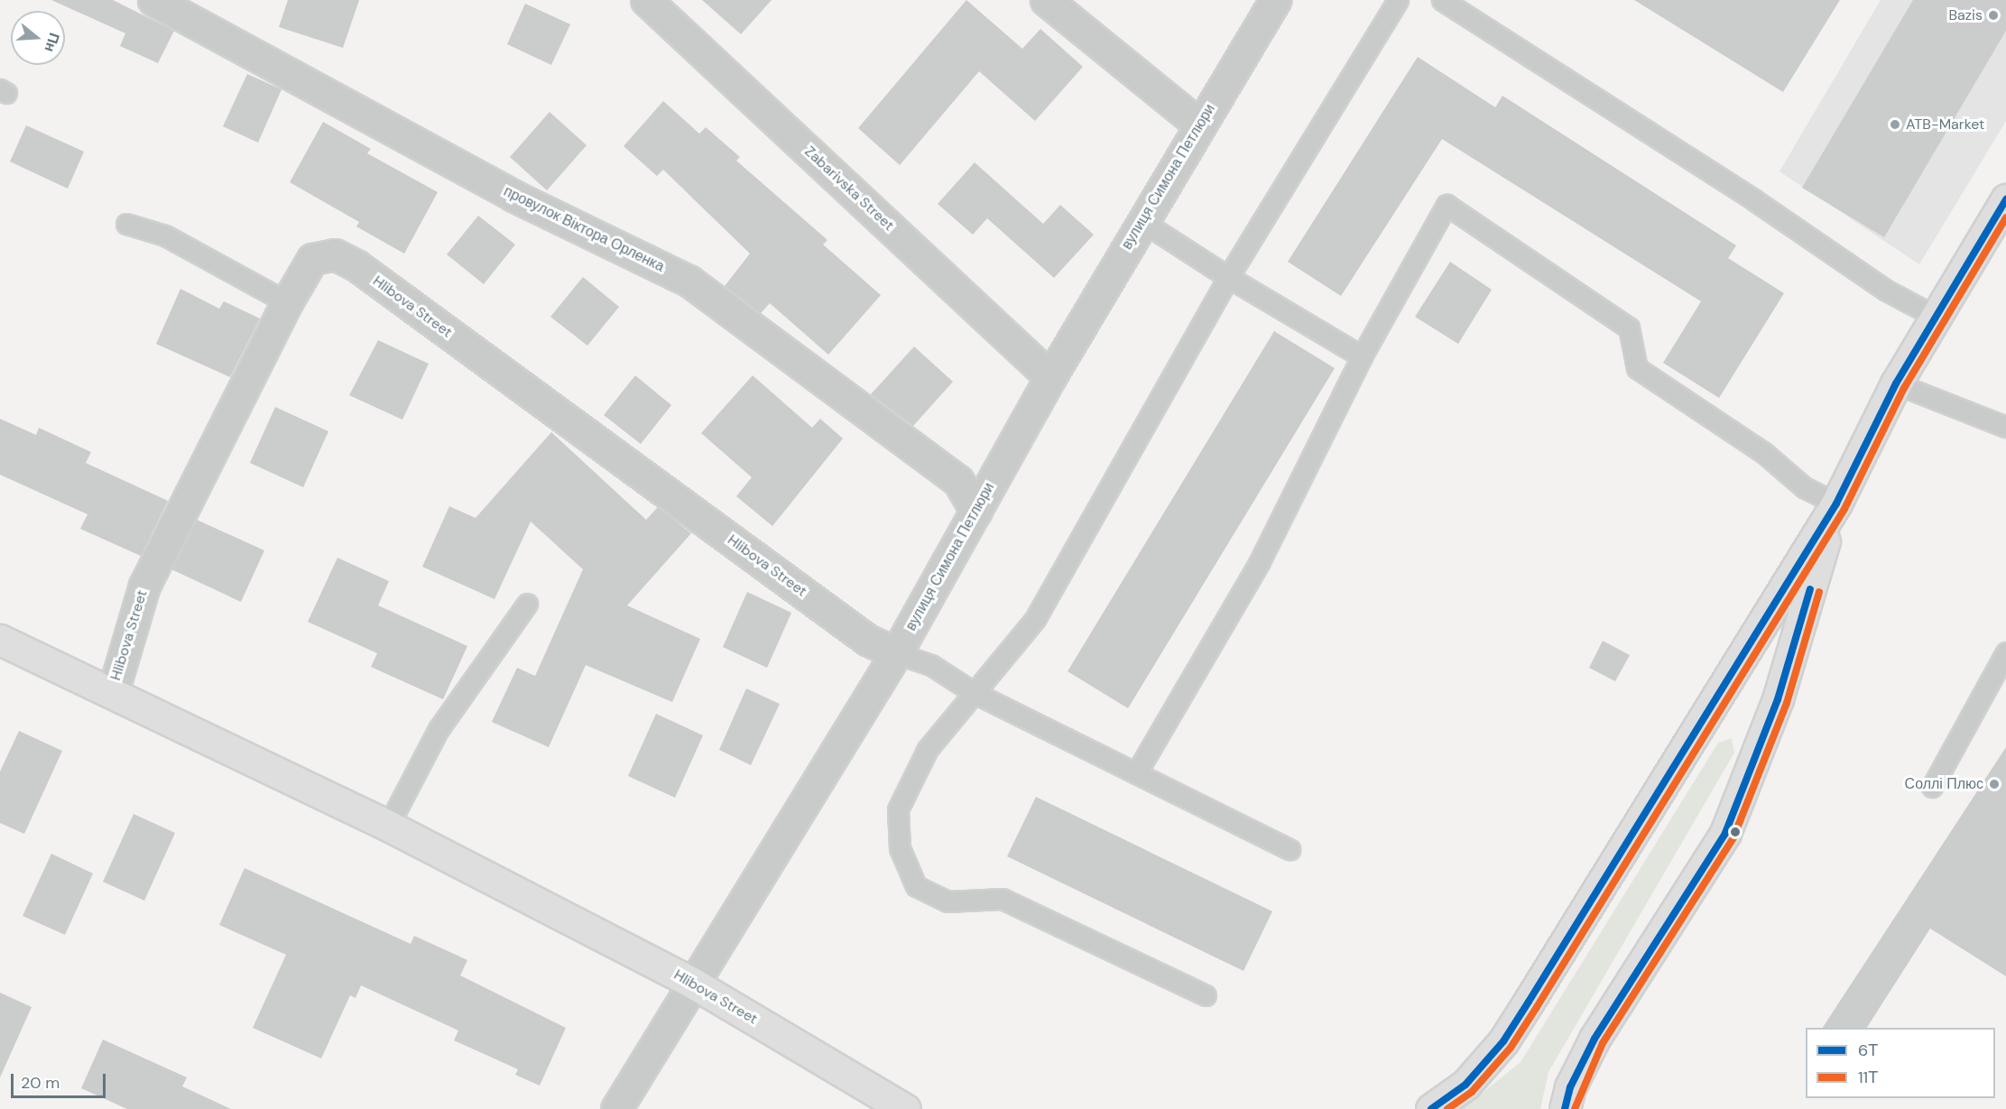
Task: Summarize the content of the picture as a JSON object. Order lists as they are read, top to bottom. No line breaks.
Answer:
{"streets":{"street":["вулиця Симона Петлюри","Zabarivska Street","провулок Віктора Орленка","Hlibova Street"]},"crossings":[["вулиця Симона Петлюри","Zabarivska Street"],["вулиця Симона Петлюри","провулок Віктора Орленка"],["вулиця Симона Петлюри","Hlibova Street"]],"places":["Bazis","ATB-Market","Соллі Плюс"],"lines":["transit line 6Т","transit line 11Т"],"legend":["6Т","11Т"],"scale_bar":"20 m","north":"right"}
